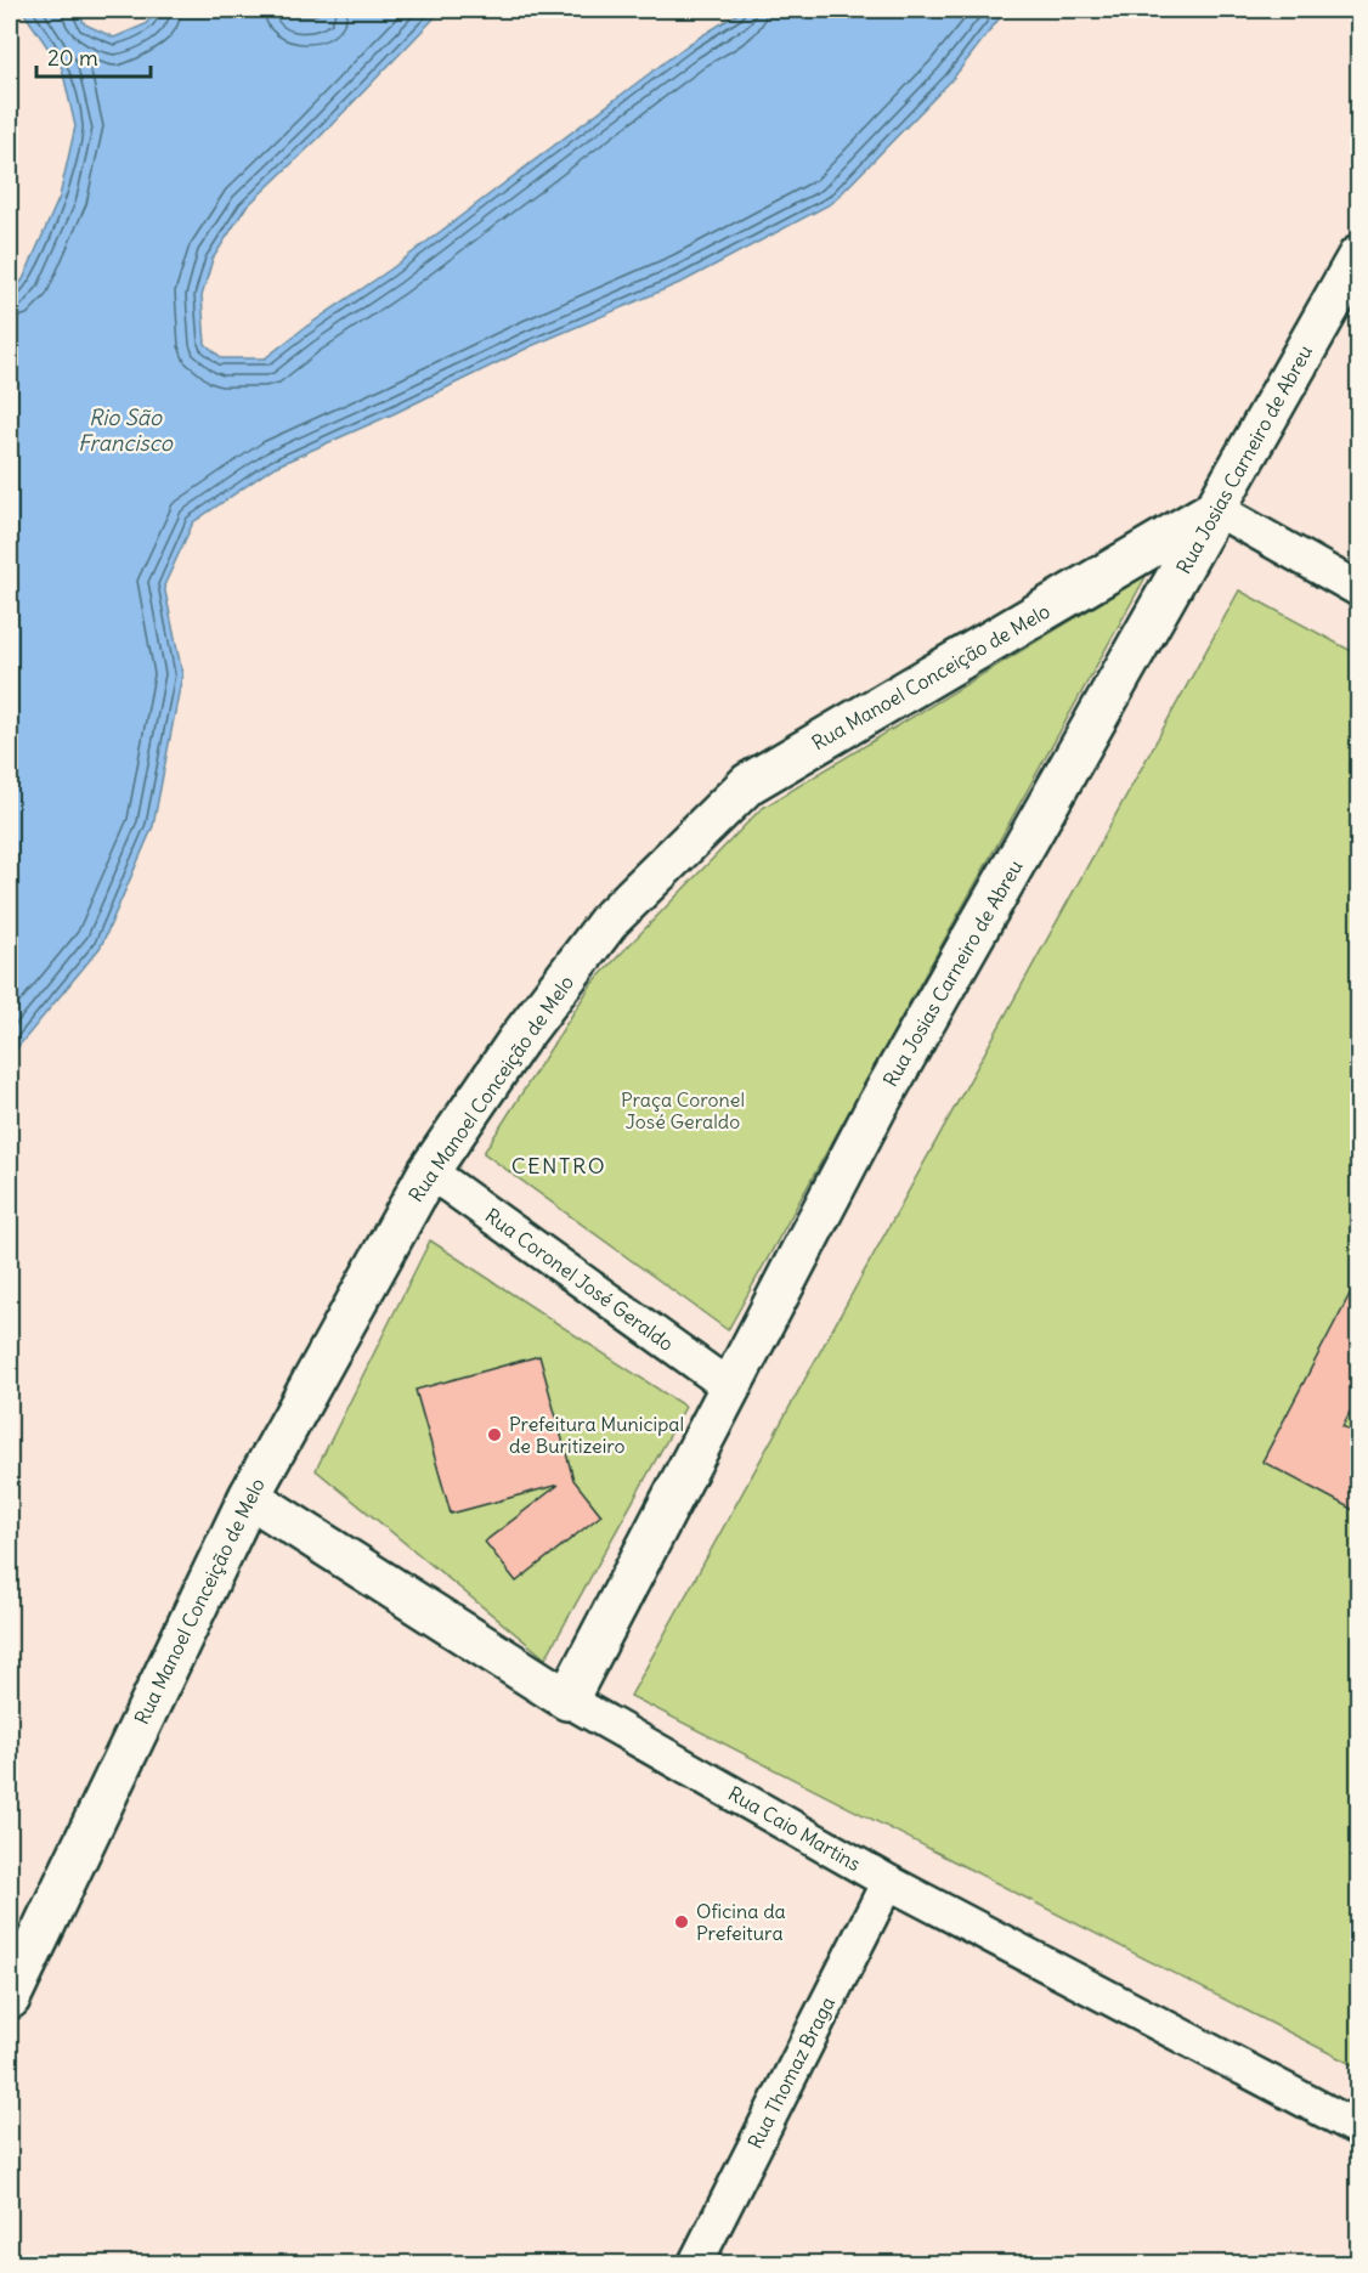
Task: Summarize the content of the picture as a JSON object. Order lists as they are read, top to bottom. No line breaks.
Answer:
{"streets":{"street":["Rua Josias Carneiro de Abreu","Rua Manoel Conceição de Melo","Rua Coronel José Geraldo","Rua Caio Martins","Rua Thomaz Braga"]},"crossings":[["Rua Josias Carneiro de Abreu","Rua Manoel Conceição de Melo"],["Rua Josias Carneiro de Abreu","Rua Coronel José Geraldo"],["Rua Josias Carneiro de Abreu","Rua Caio Martins"],["Rua Manoel Conceição de Melo","Rua Coronel José Geraldo"],["Rua Manoel Conceição de Melo","Rua Caio Martins"],["Rua Caio Martins","Rua Thomaz Braga"]],"districts":["CENTRO"],"water":["Rio São Francisco"],"parks":["Praça Coronel José Geraldo"],"places":["Prefeitura Municipal de Buritizeiro","Oficina da Prefeitura"],"scale_bar":"20 m"}
